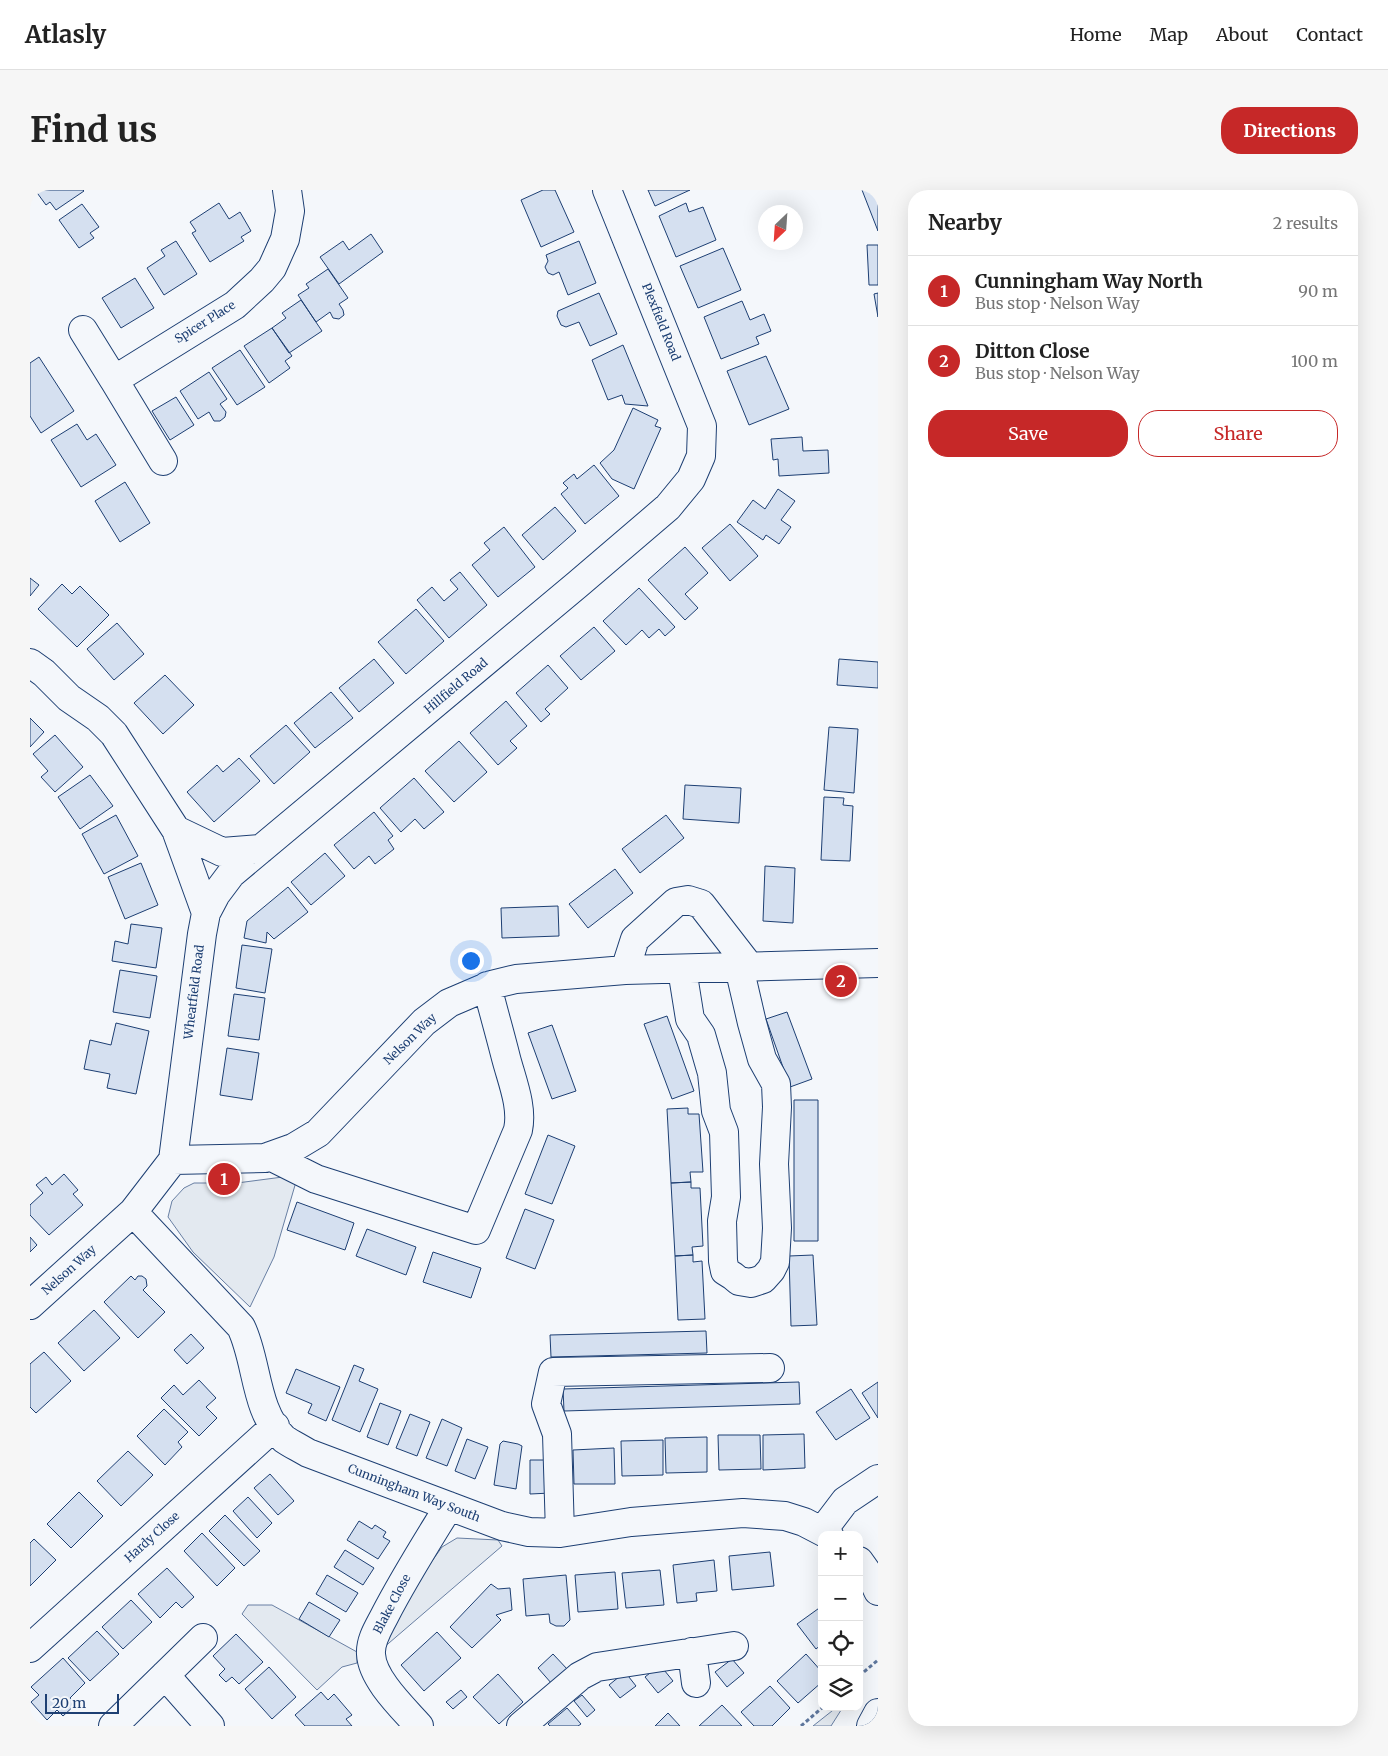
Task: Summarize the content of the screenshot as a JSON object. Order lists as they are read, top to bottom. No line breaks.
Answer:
{"streets":{"street":["Spicer Place","Plexfield Road","Hillfield Road","Wheatfield Road","Nelson Way","Cunningham Way South","Hardy Close","Blake Close"]},"crossings":[["Plexfield Road","Hillfield Road"],["Hillfield Road","Wheatfield Road"],["Wheatfield Road","Nelson Way"],["Nelson Way","Cunningham Way South"],["Cunningham Way South","Hardy Close"],["Cunningham Way South","Blake Close"]],"scale_bar":"20 m","north":"bottom left","page":{"header":"Atlasly","nav":["Home","Map","About","Contact"],"buttons":["Directions",["Save","Share"]],"title":"Find us","heading":["Nearby","2 results"],"list":[{"mark":"1","name":"Cunningham Way North","note":"Bus stop · Nelson Way","value":"90 m"},{"mark":"2","name":"Ditton Close","note":"Bus stop · Nelson Way","value":"100 m"}],"pins":["2","1"],"map_buttons":["+","−"],"scale":"20 m"}}
